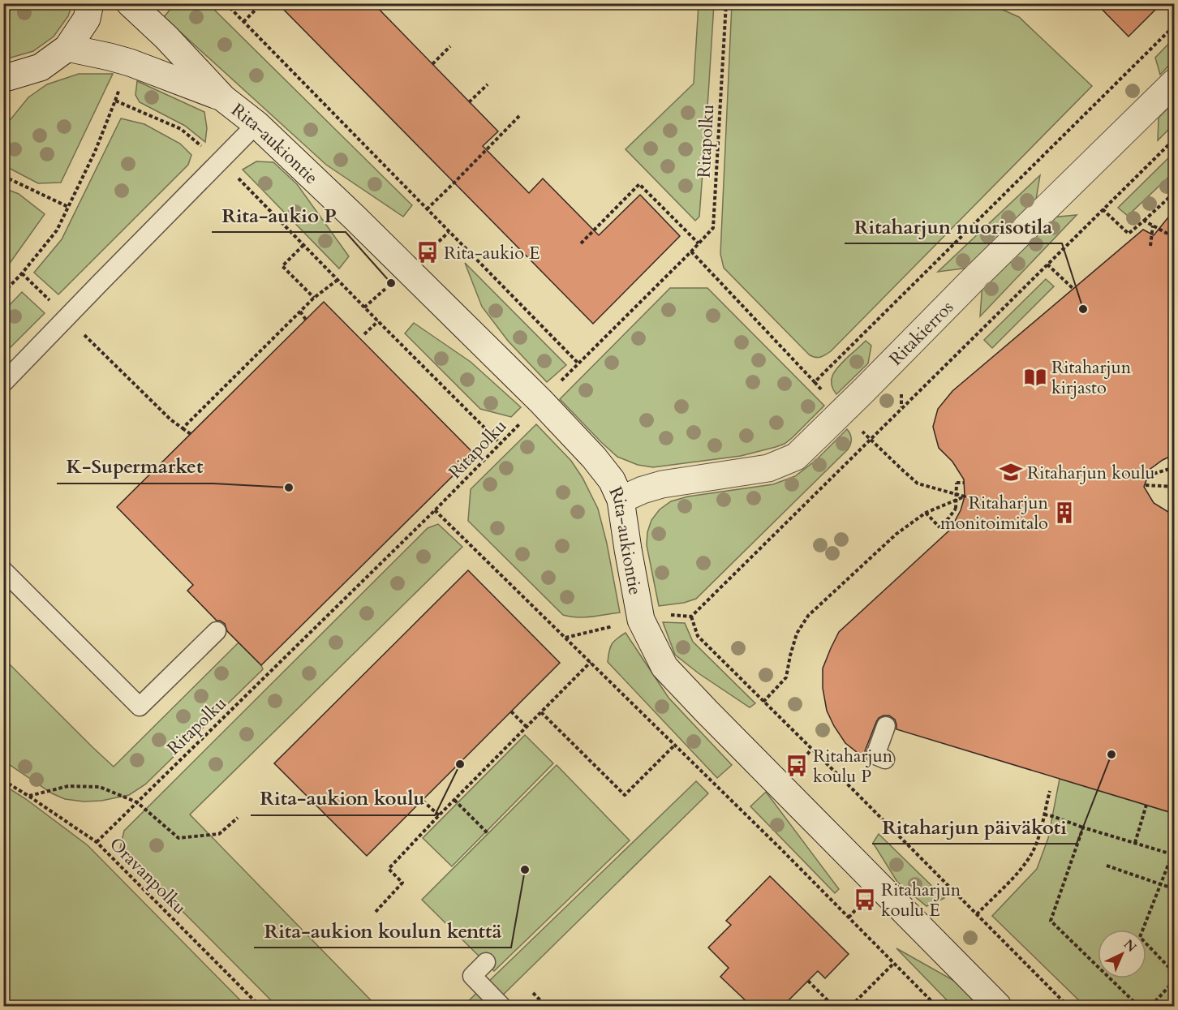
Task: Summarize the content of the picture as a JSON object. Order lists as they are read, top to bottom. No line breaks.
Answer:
{"streets":{"street":["Rita-aukiontie","Ritakierros"],"path":["Ritapolku","Oravanpolku"]},"crossings":[["Ritapolku","Rita-aukiontie"],["Ritapolku","Oravanpolku"],["Rita-aukiontie","Ritakierros"]],"places":{"bus stop":["Rita-aukio E","Ritaharjun koulu P","Ritaharjun koulu E"],"other":["Rita-aukio P","Ritaharjun nuorisotila","K-Supermarket","Ritaharjun päiväkoti","Rita-aukion koulu","Rita-aukion koulun kenttä"],"library":["Ritaharjun kirjasto"],"school or university":["Ritaharjun koulu"],"building":["Ritaharjun monitoimitalo"]},"north":"top right"}
